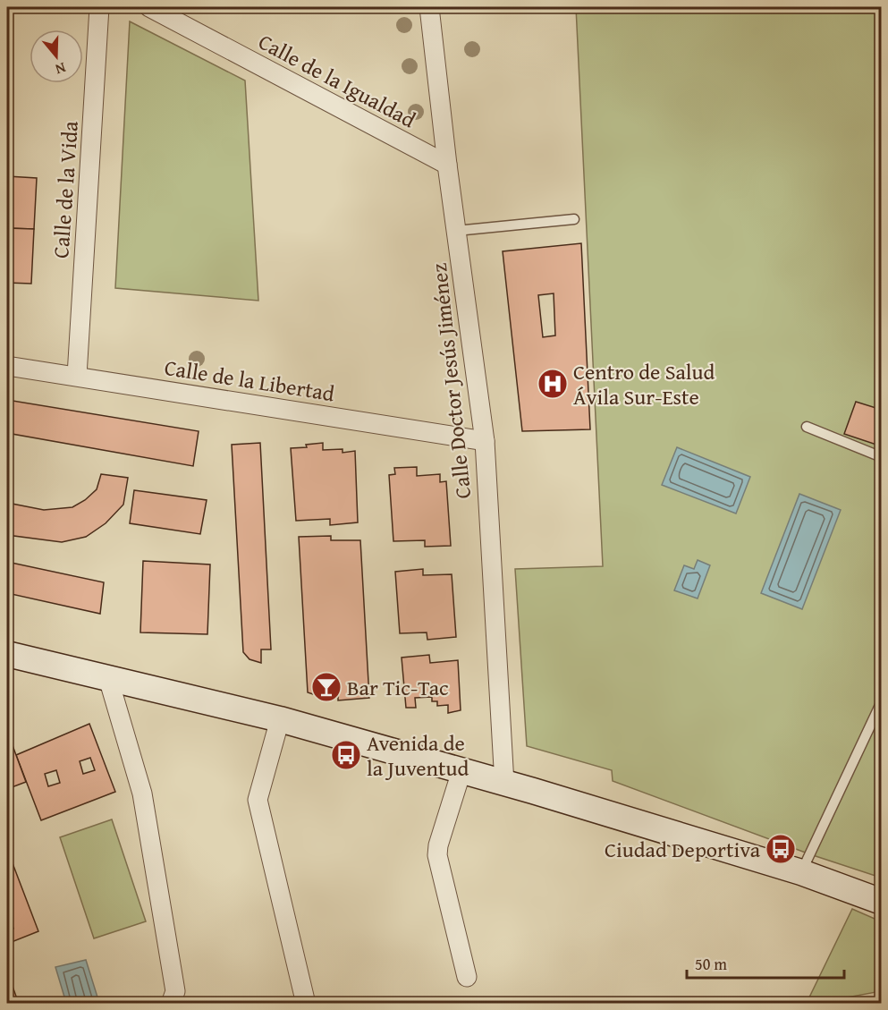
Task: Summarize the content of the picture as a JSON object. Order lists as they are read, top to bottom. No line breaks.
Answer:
{"streets":{"street":["Calle de la Igualdad","Calle de la Vida","Calle de la Libertad","Calle Doctor Jesús Jiménez"]},"crossings":[["Calle de la Igualdad","Calle Doctor Jesús Jiménez"],["Calle de la Vida","Calle de la Libertad"],["Calle de la Libertad","Calle Doctor Jesús Jiménez"]],"places":{"hospital":["Centro de Salud Ávila Sur-Este"],"bar":["Bar Tic-Tac"],"bus stop":["Avenida de la Juventud","Ciudad Deportiva"]},"scale_bar":"50 m","north":"bottom"}
